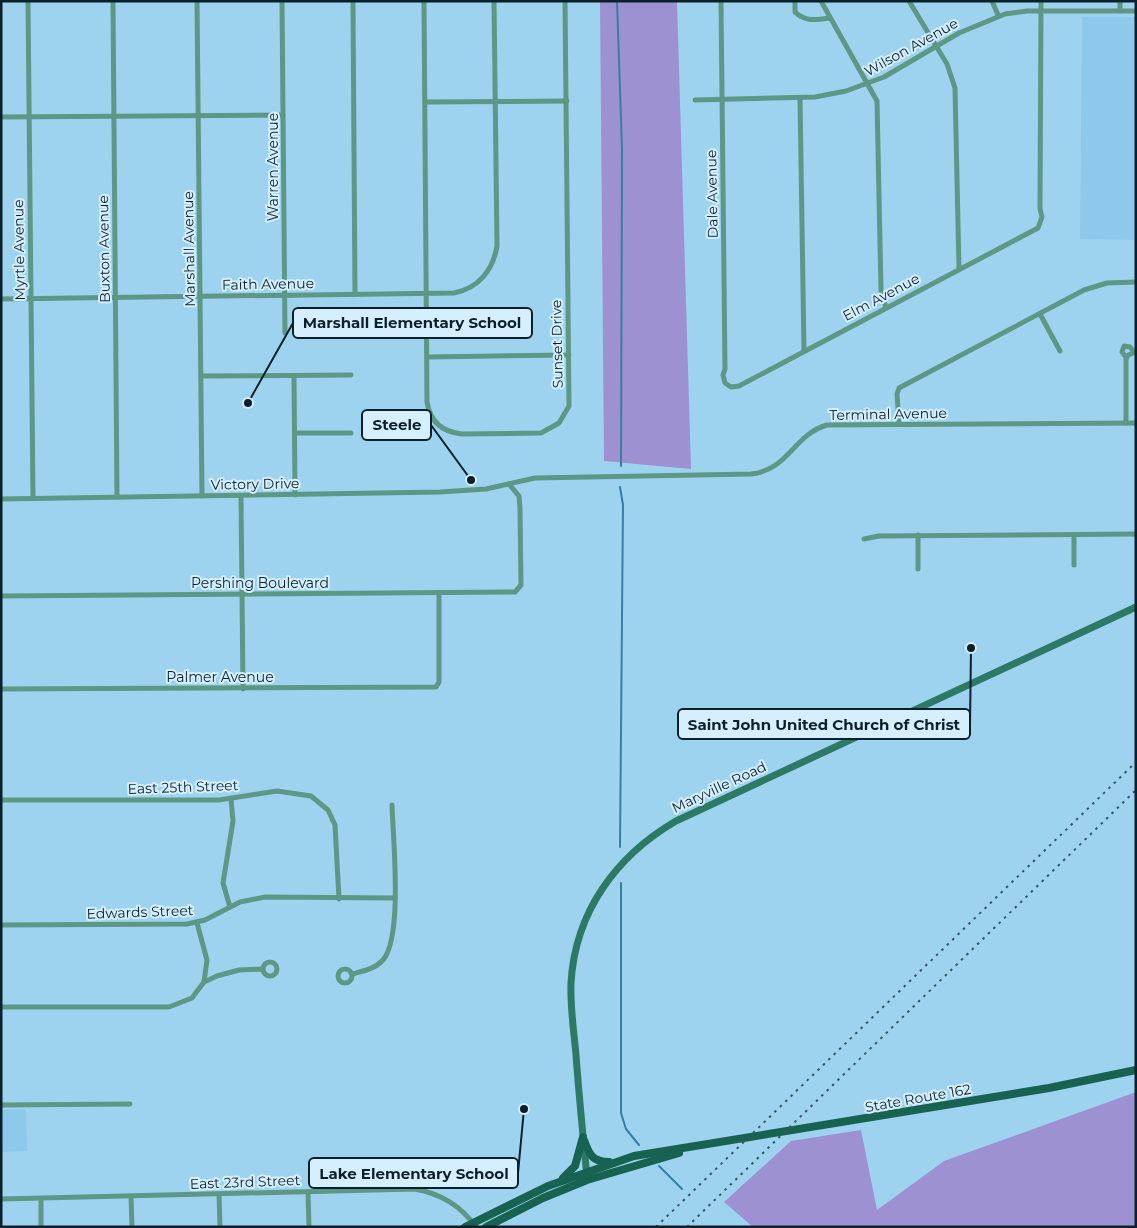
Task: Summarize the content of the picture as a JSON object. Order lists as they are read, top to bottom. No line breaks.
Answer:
{"streets":{"main road":["Maryville Road","State Route 162"],"street":["Wilson Avenue","Warren Avenue","Dale Avenue","Buxton Avenue","Marshall Avenue","Myrtle Avenue","Faith Avenue","Elm Avenue","Sunset Drive","Terminal Avenue","Victory Drive","Pershing Boulevard","Palmer Avenue","East 25th Street","Edwards Street","East 23rd Street"]},"crossings":[["Wilson Avenue","Dale Avenue"],["Wilson Avenue","Elm Avenue"],["Warren Avenue","Faith Avenue"],["Dale Avenue","Elm Avenue"],["Buxton Avenue","Faith Avenue"],["Buxton Avenue","Victory Drive"],["Marshall Avenue","Faith Avenue"],["Marshall Avenue","Victory Drive"],["Myrtle Avenue","Faith Avenue"],["Myrtle Avenue","Victory Drive"],["Faith Avenue","Sunset Drive"],["Terminal Avenue","Victory Drive"],["Terminal Avenue","Pershing Boulevard"],["Victory Drive","Pershing Boulevard"],["Pershing Boulevard","Palmer Avenue"],["East 25th Street","Edwards Street"],["Maryville Road","State Route 162"],["State Route 162","East 23rd Street"]],"places":["Marshall Elementary School","Steele","Saint John United Church of Christ","Lake Elementary School"]}
